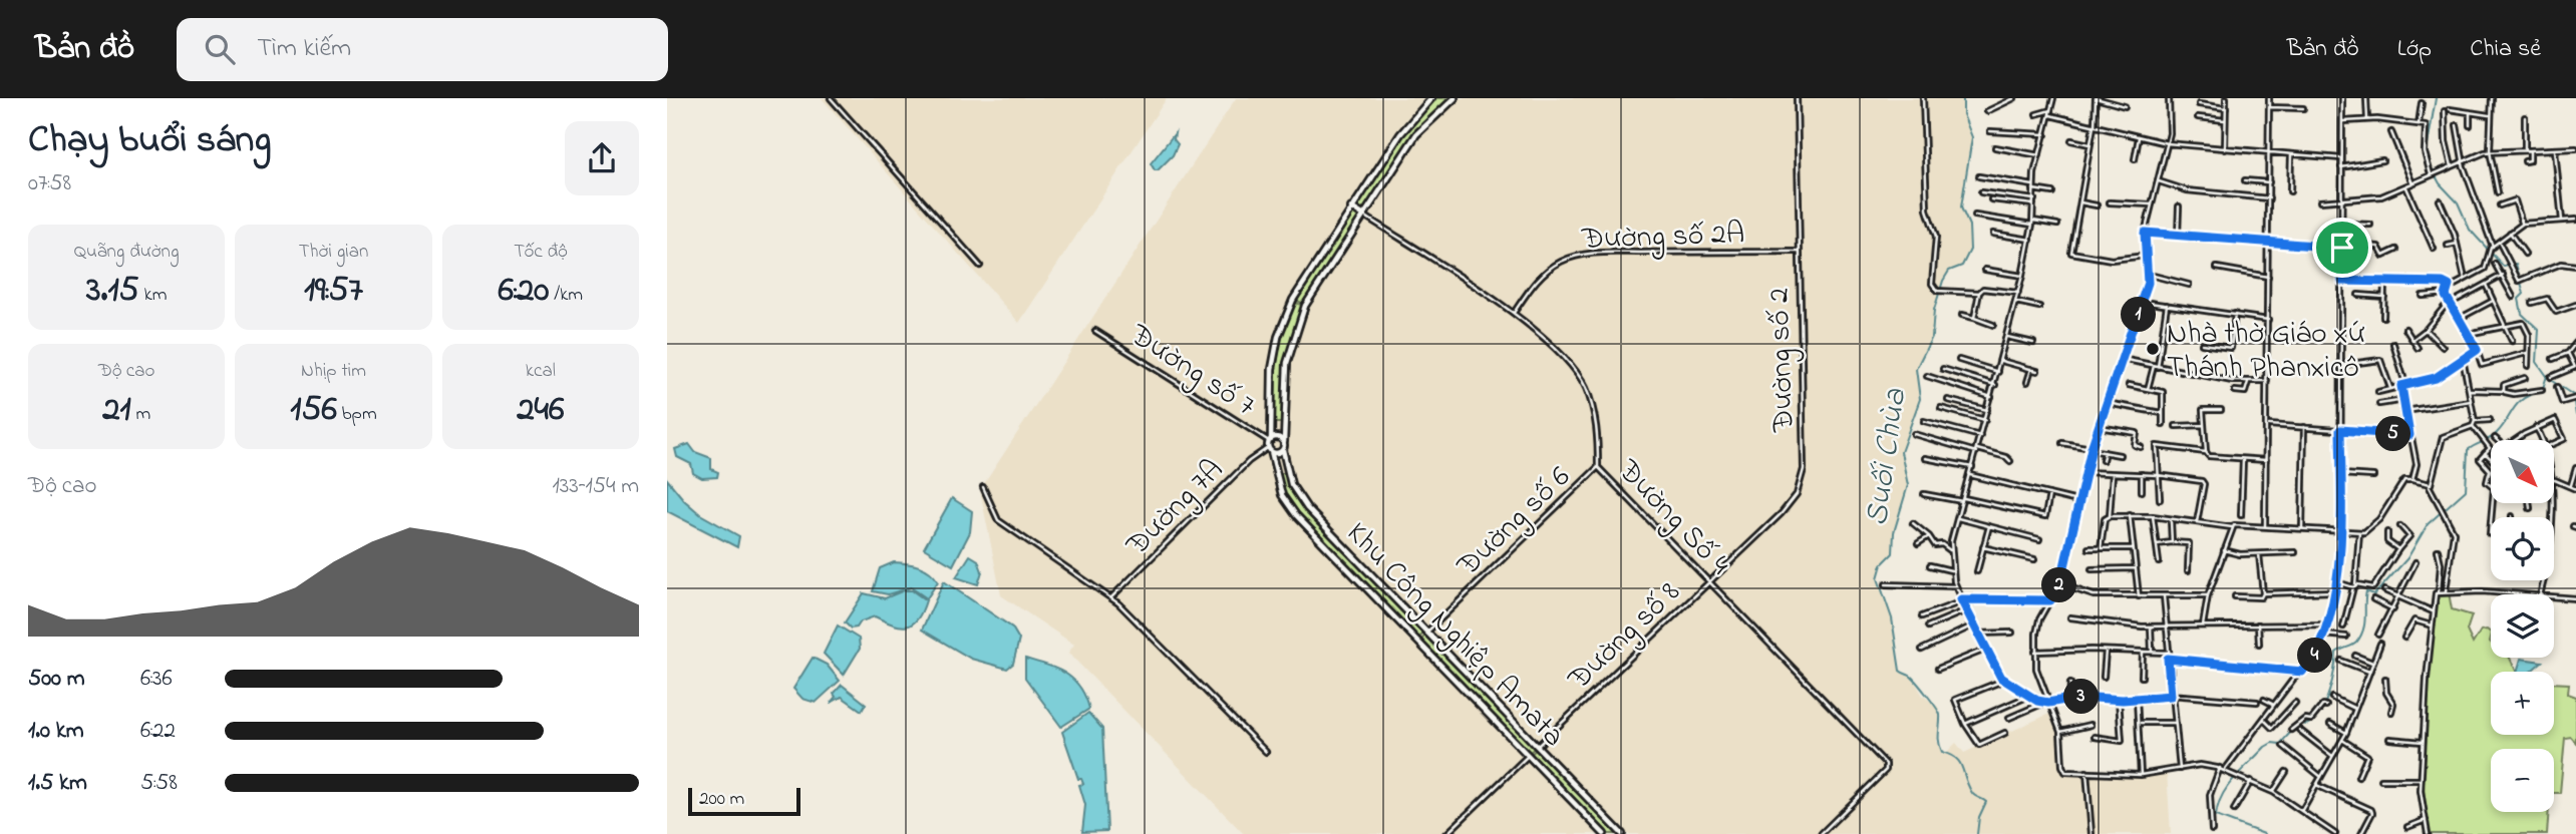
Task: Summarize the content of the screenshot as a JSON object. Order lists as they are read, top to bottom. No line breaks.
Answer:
{"streets":{"street":["Đường số 2A","Đường số 2","Đường số 7","Đường 7A","Đường Số 4","Đường số 6","Khu Công Nghiệp Amata","Đường số 8"]},"crossings":[["Đường số 2A","Đường số 2"],["Đường số 2A","Đường Số 4"],["Đường số 2","Đường Số 4"],["Đường số 2","Đường số 8"],["Đường số 7","Đường 7A"],["Đường số 7","Khu Công Nghiệp Amata"],["Đường 7A","Khu Công Nghiệp Amata"],["Đường Số 4","Đường số 6"],["Đường Số 4","Đường số 8"],["Đường số 6","Khu Công Nghiệp Amata"],["Khu Công Nghiệp Amata","Đường số 8"]],"water":["Suối Chùa"],"places":["Nhà thờ Giáo xứ Thánh Phanxicô"],"scale_bar":"200 m","north":"bottom right","page":{"header":"Bản đồ","search":"Tìm kiếm","nav":["Bản đồ","Lớp","Chia sẻ"],"heading":["Chạy buổi sáng","07:58"],"stats":[["Quãng đường","3.15 km"],["Thời gian","19:57"],["Tốc độ","6:20 /km"],["Độ cao","21 m"],["Nhịp tim","156 bpm"],["kcal","246"]],"pins":["1","5","2","4","3"],"map_buttons":["+","−"],"chart":["Độ cao","133–154 m"],"list":[{"name":"500 m","note":"6:36"},{"name":"1.0 km","note":"6:22"},{"name":"1.5 km","note":"5:58"}],"scale":"200 m"}}
